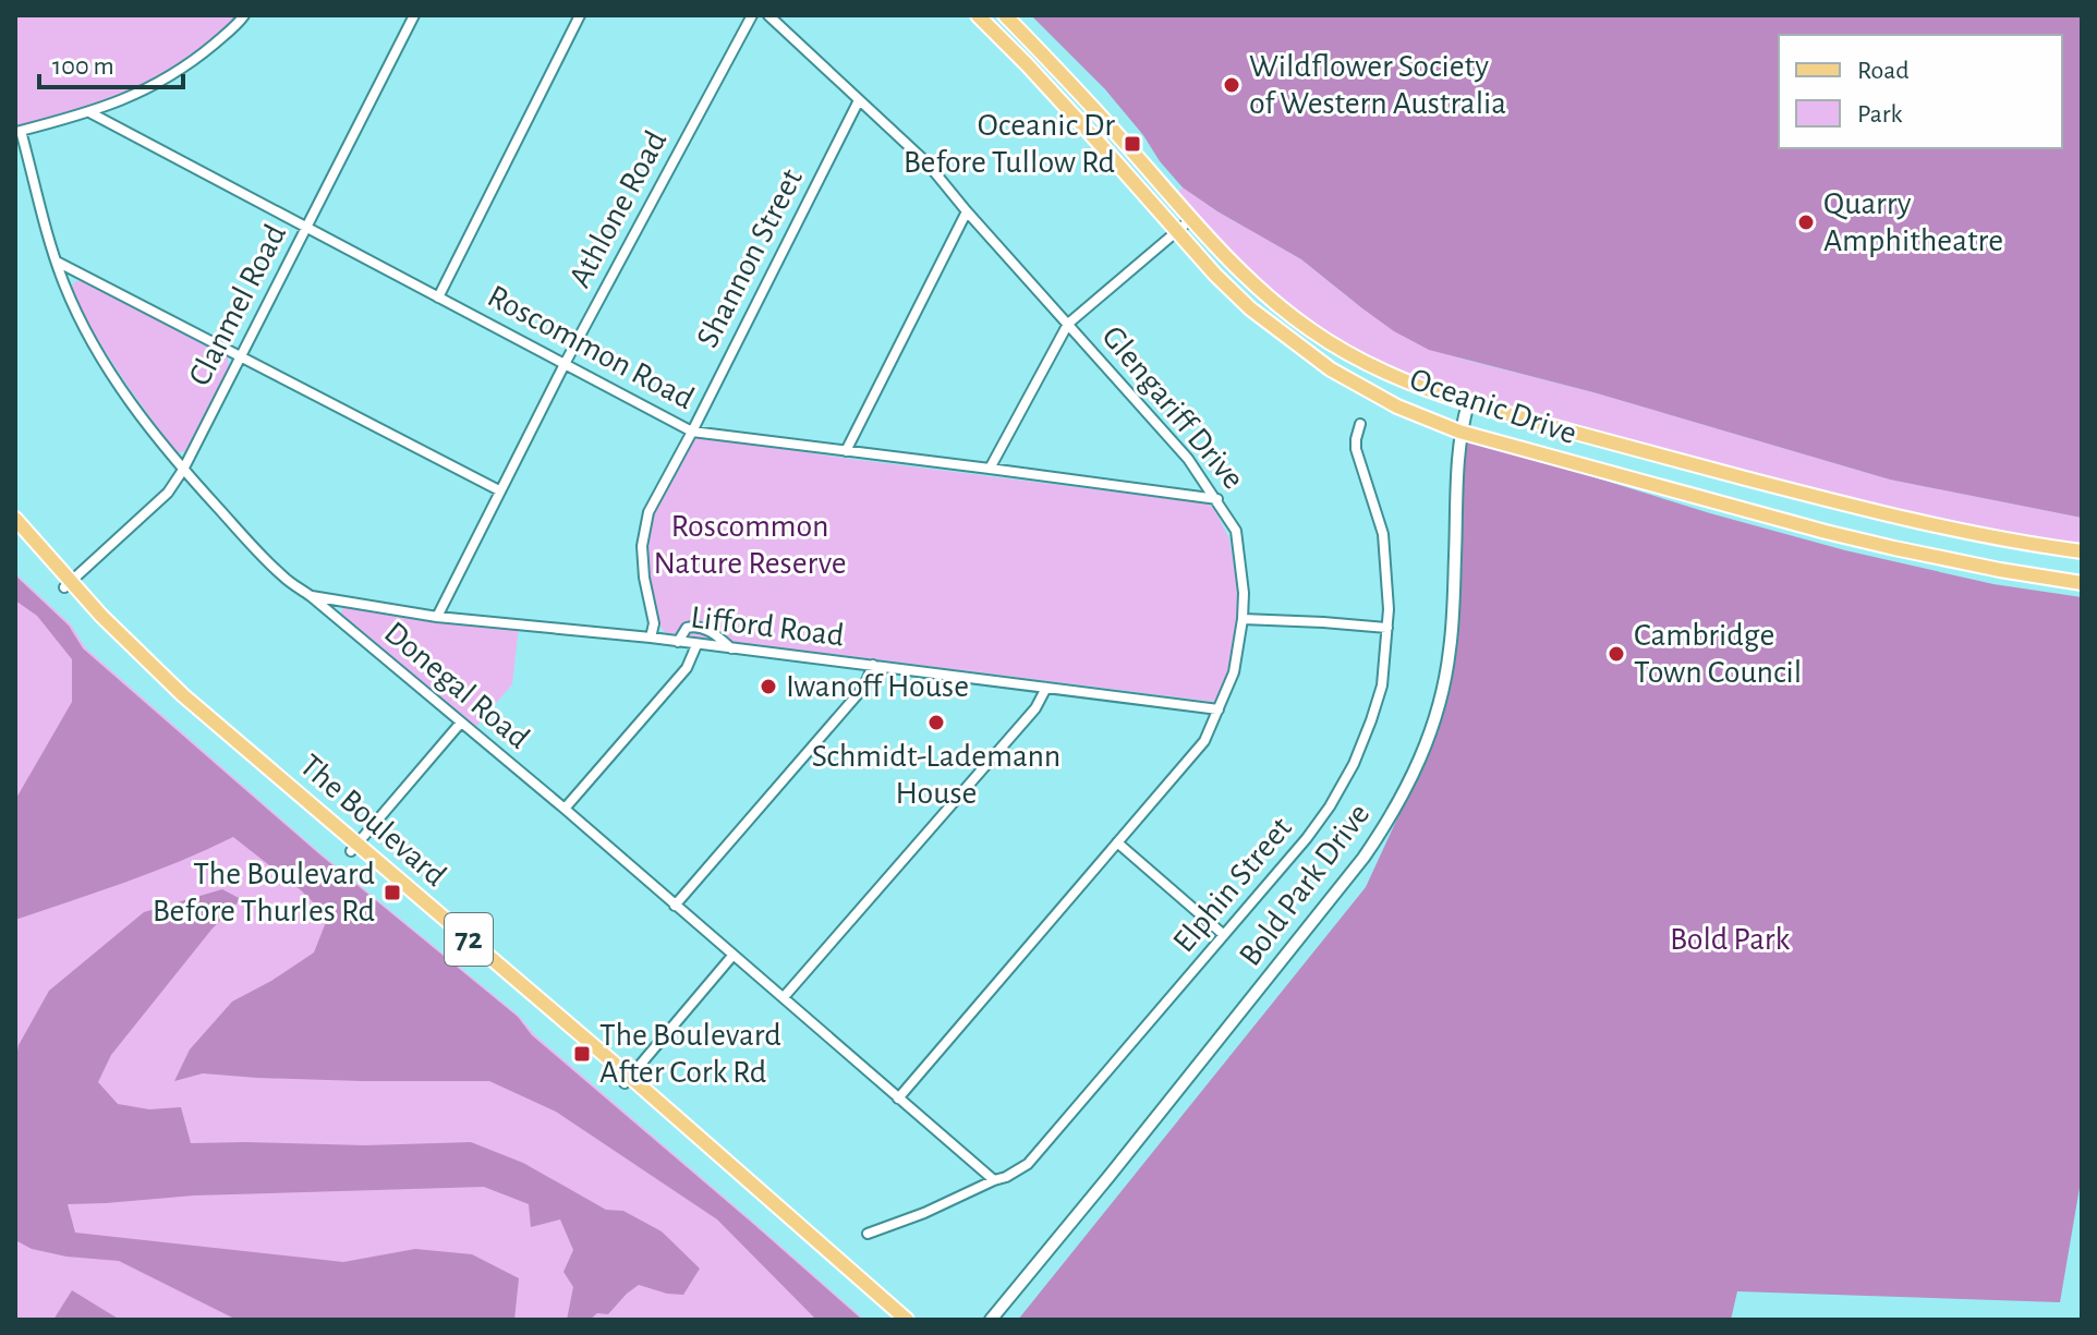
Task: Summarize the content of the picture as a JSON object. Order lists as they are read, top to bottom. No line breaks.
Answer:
{"streets":{"main road":["Oceanic Drive","The Boulevard","72"],"street":["Athlone Road","Shannon Street","Clanmel Road","Roscommon Road","Glengariff Drive","Lifford Road","Donegal Road","Elphin Street","Bold Park Drive"]},"crossings":[["Athlone Road","Roscommon Road"],["Athlone Road","Lifford Road"],["Shannon Street","Roscommon Road"],["Shannon Street","Glengariff Drive"],["Shannon Street","Lifford Road"],["Clanmel Road","Roscommon Road"],["Clanmel Road","Donegal Road"],["Clanmel Road","The Boulevard"],["Roscommon Road","Glengariff Drive"],["Oceanic Drive","Bold Park Drive"],["Glengariff Drive","Lifford Road"],["Glengariff Drive","Donegal Road"],["Lifford Road","Donegal Road"],["Donegal Road","Elphin Street"]],"parks":["Roscommon Nature Reserve","Bold Park"],"places":{"other":["Wildflower Society of Western Australia","Quarry Amphitheatre","Cambridge Town Council","Iwanoff House","Schmidt-Lademann House"],"transit":["Oceanic Dr Before Tullow Rd","The Boulevard Before Thurles Rd","The Boulevard After Cork Rd"]},"legend":["Road","Park"],"scale_bar":"100 m"}
